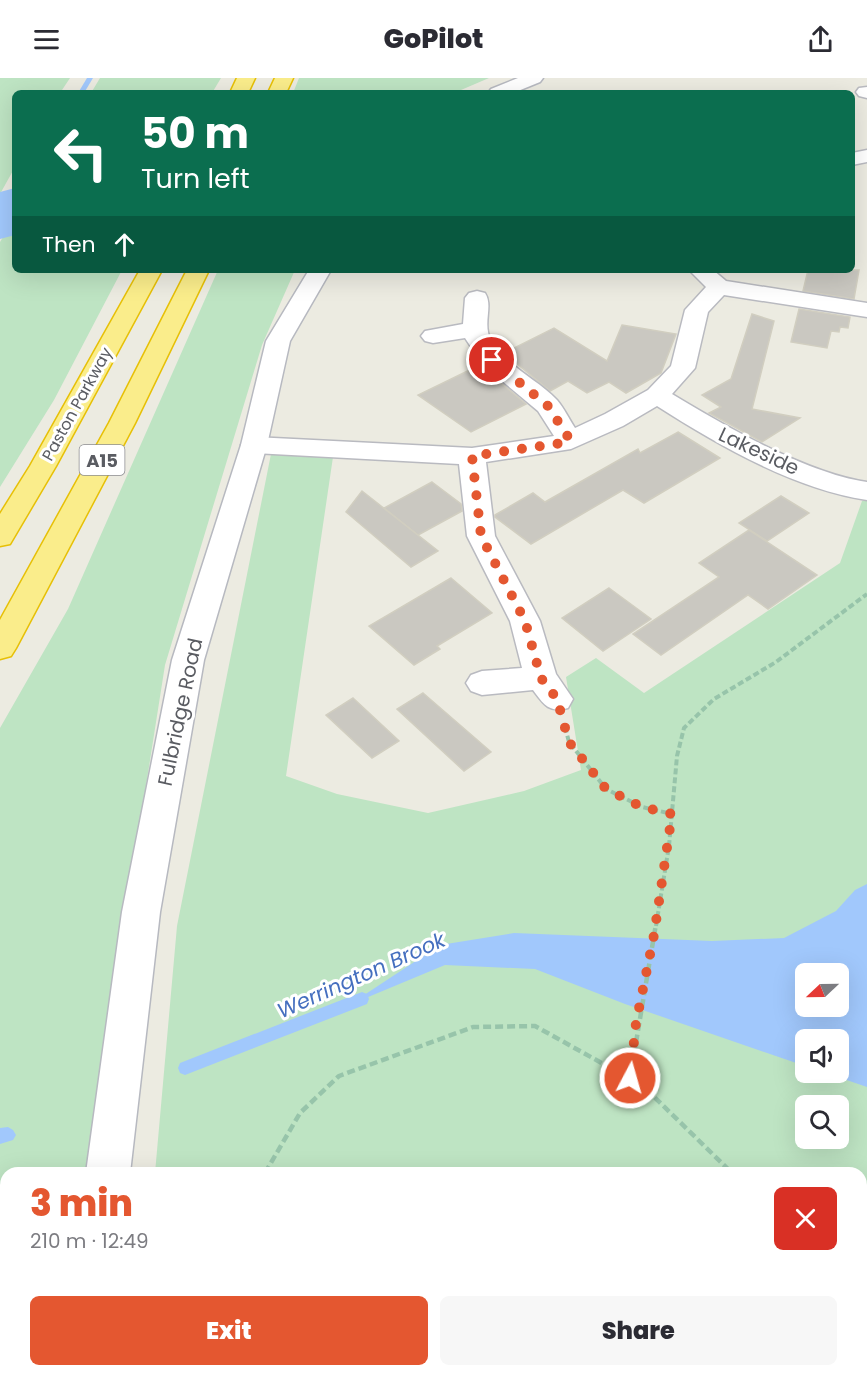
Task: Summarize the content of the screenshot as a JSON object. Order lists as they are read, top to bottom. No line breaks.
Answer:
{"streets":{"highway":["Paston Parkway","A15"],"street":["Lakeside","Fulbridge Road"]},"water":["Werrington Brook"],"north":"left","page":{"header":"GoPilot","turn":["50 m","Turn left"],"then":"Then","heading":["3 min","210 m · 12:49"],"buttons":["Exit","Share"]}}
